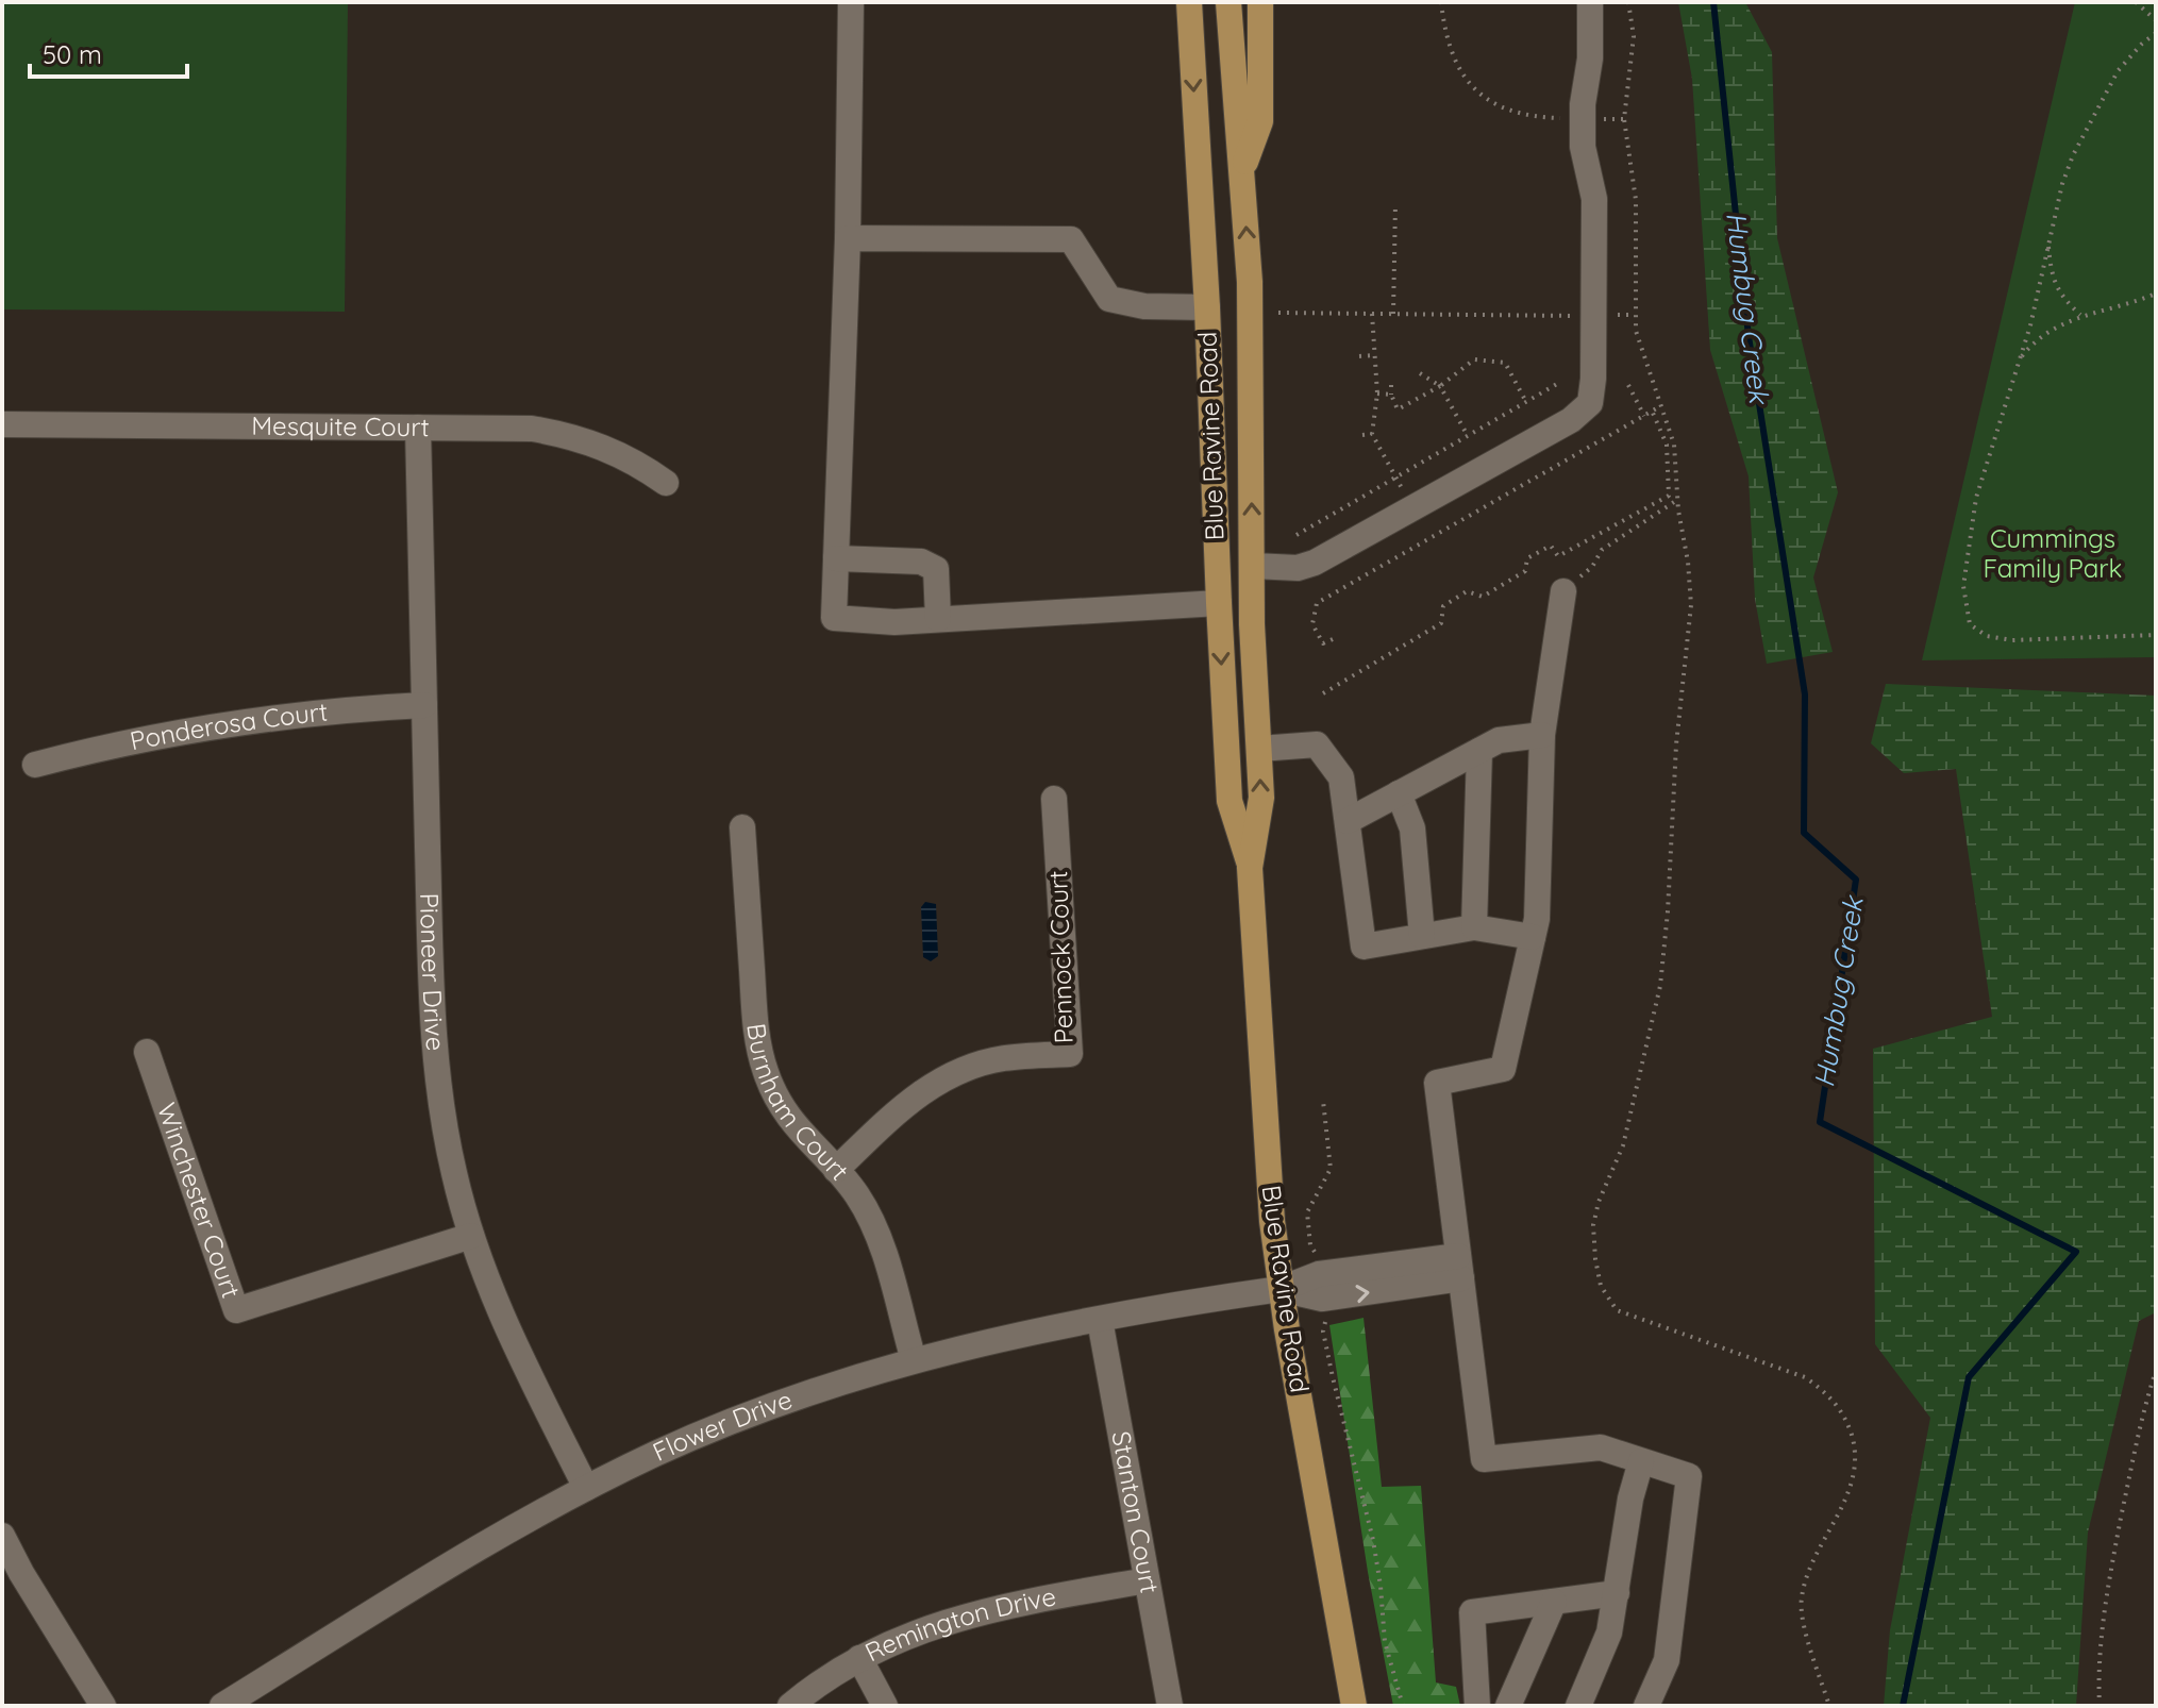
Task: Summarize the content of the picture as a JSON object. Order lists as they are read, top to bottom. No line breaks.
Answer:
{"streets":{"main road":["Blue Ravine Road"],"street":["Mesquite Court","Ponderosa Court","Pennock Court","Pioneer Drive","Burnham Court","Winchester Court","Flower Drive","Stanton Court","Remington Drive"]},"crossings":[["Mesquite Court","Pioneer Drive"],["Blue Ravine Road","Flower Drive"],["Ponderosa Court","Pioneer Drive"],["Pennock Court","Burnham Court"],["Pioneer Drive","Winchester Court"],["Pioneer Drive","Flower Drive"],["Burnham Court","Flower Drive"],["Flower Drive","Stanton Court"],["Stanton Court","Remington Drive"]],"water":["Humbug Creek"],"parks":["Cummings Family Park"],"scale_bar":"50 m"}
